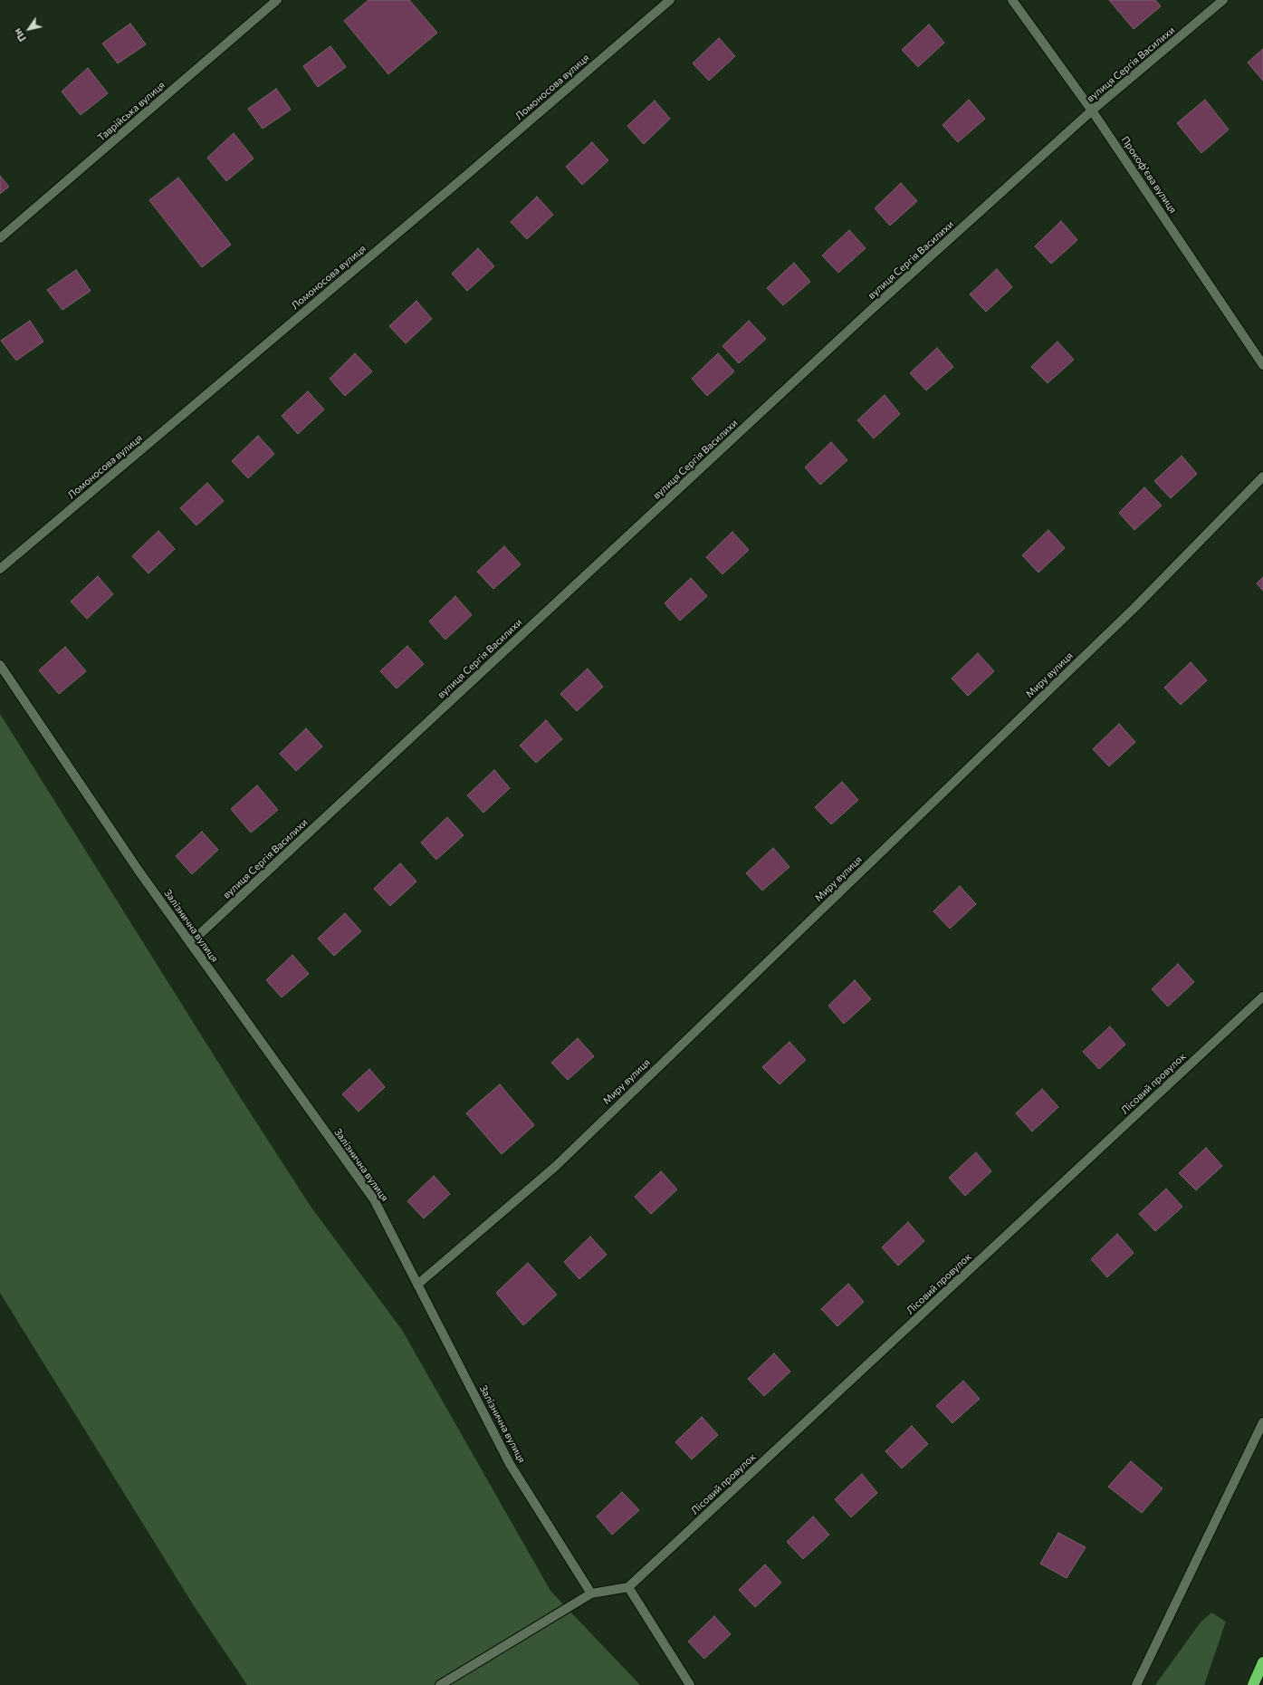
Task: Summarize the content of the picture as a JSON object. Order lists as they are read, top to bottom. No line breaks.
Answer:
{"streets":{"street":["вулиця Сергія Василихи","Ломоносова вулиця","Таврійська вулиця","Прокоф'єва вулиця","Миру вулиця","Залізнична вулиця","Лісовий провулок"]},"crossings":[["вулиця Сергія Василихи","Прокоф'єва вулиця"],["вулиця Сергія Василихи","Залізнична вулиця"],["Миру вулиця","Залізнична вулиця"]],"north":"bottom left"}
